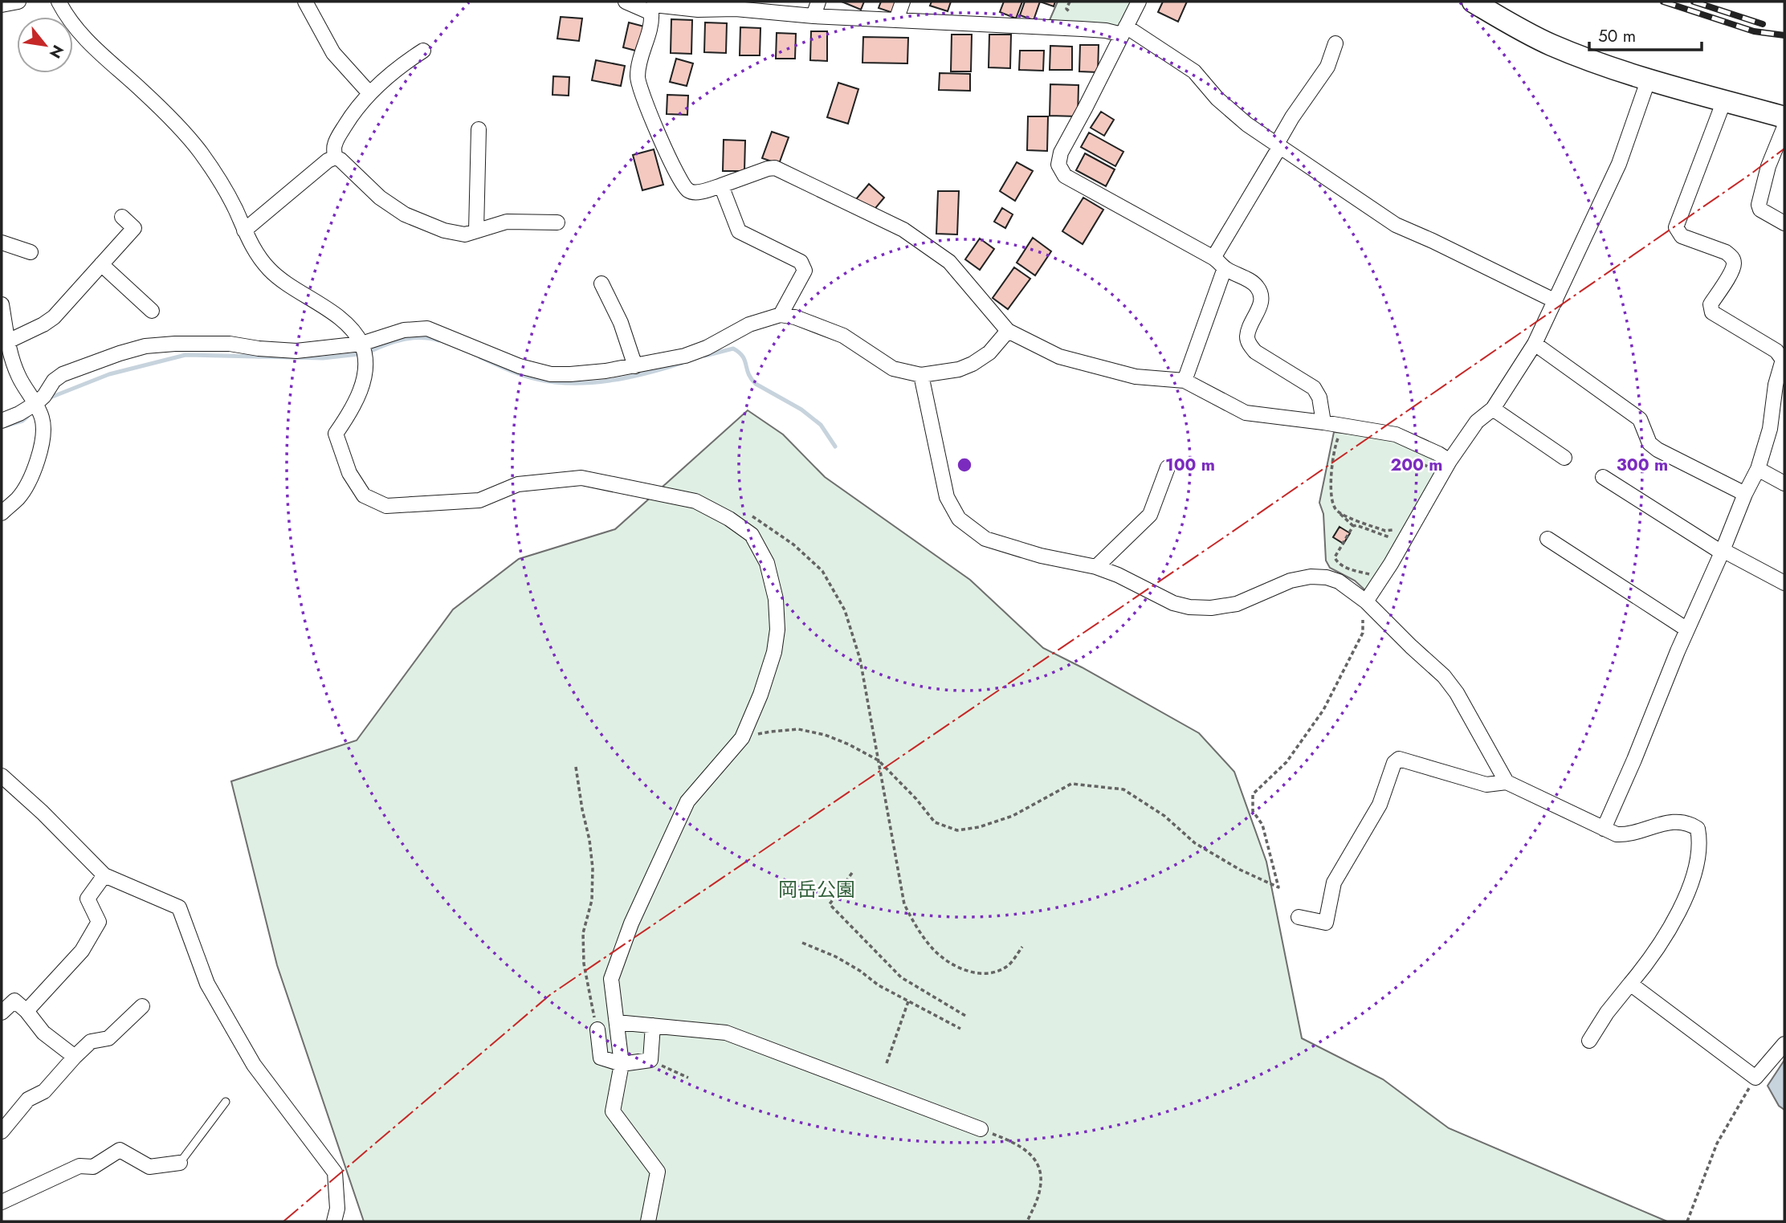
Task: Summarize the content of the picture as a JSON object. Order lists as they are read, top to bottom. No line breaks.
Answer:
{"parks":["岡岳公園"],"scale_bar":"50 m","north":"bottom right","rings":["100 m","200 m","300 m"]}
